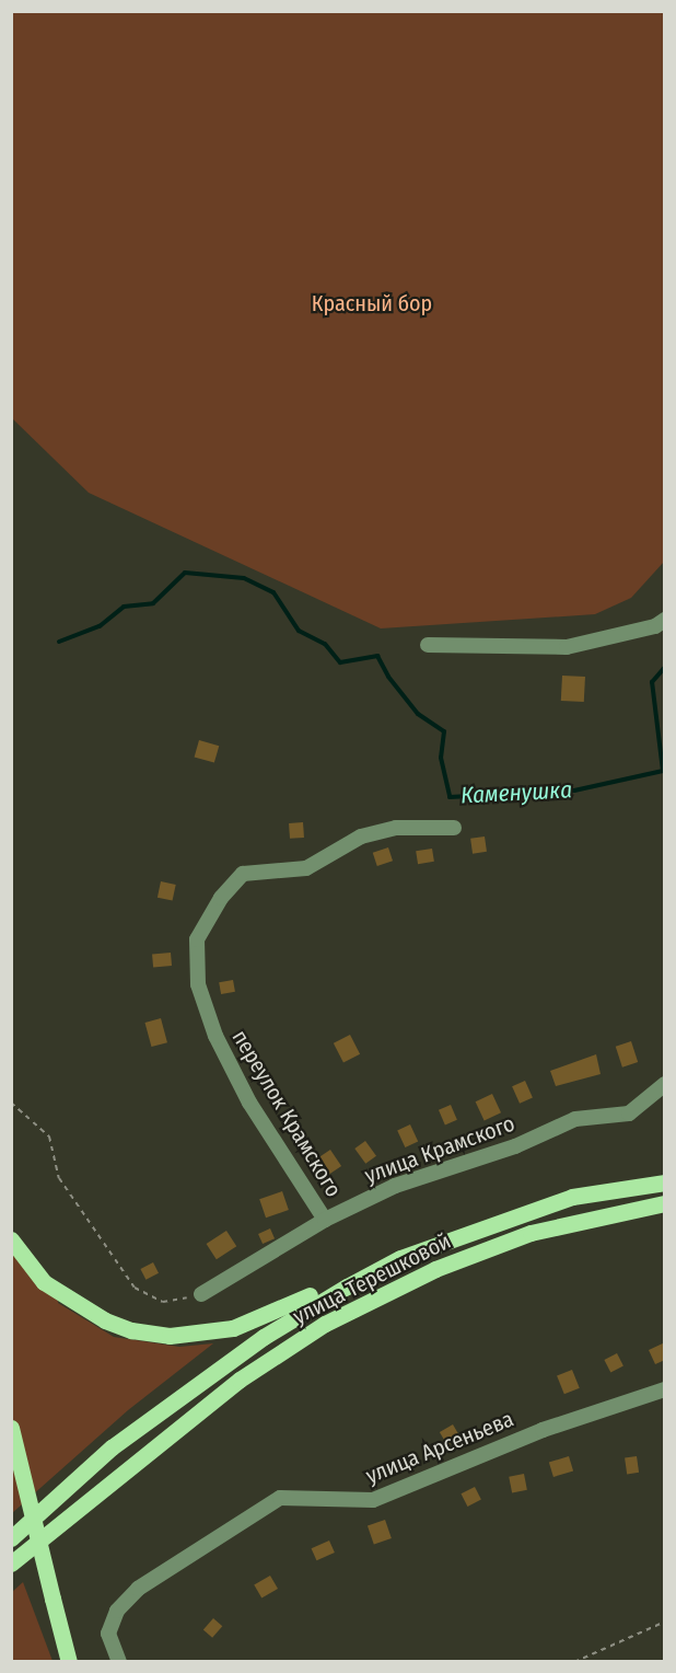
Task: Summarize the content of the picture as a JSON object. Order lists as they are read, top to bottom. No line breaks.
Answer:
{"streets":{"main road":["улица Терешковой"],"street":["переулок Крамского","улица Крамского","улица Арсеньева"]},"crossings":[["переулок Крамского","улица Крамского"]],"water":["Каменушка"],"parks":["Красный бор"]}
